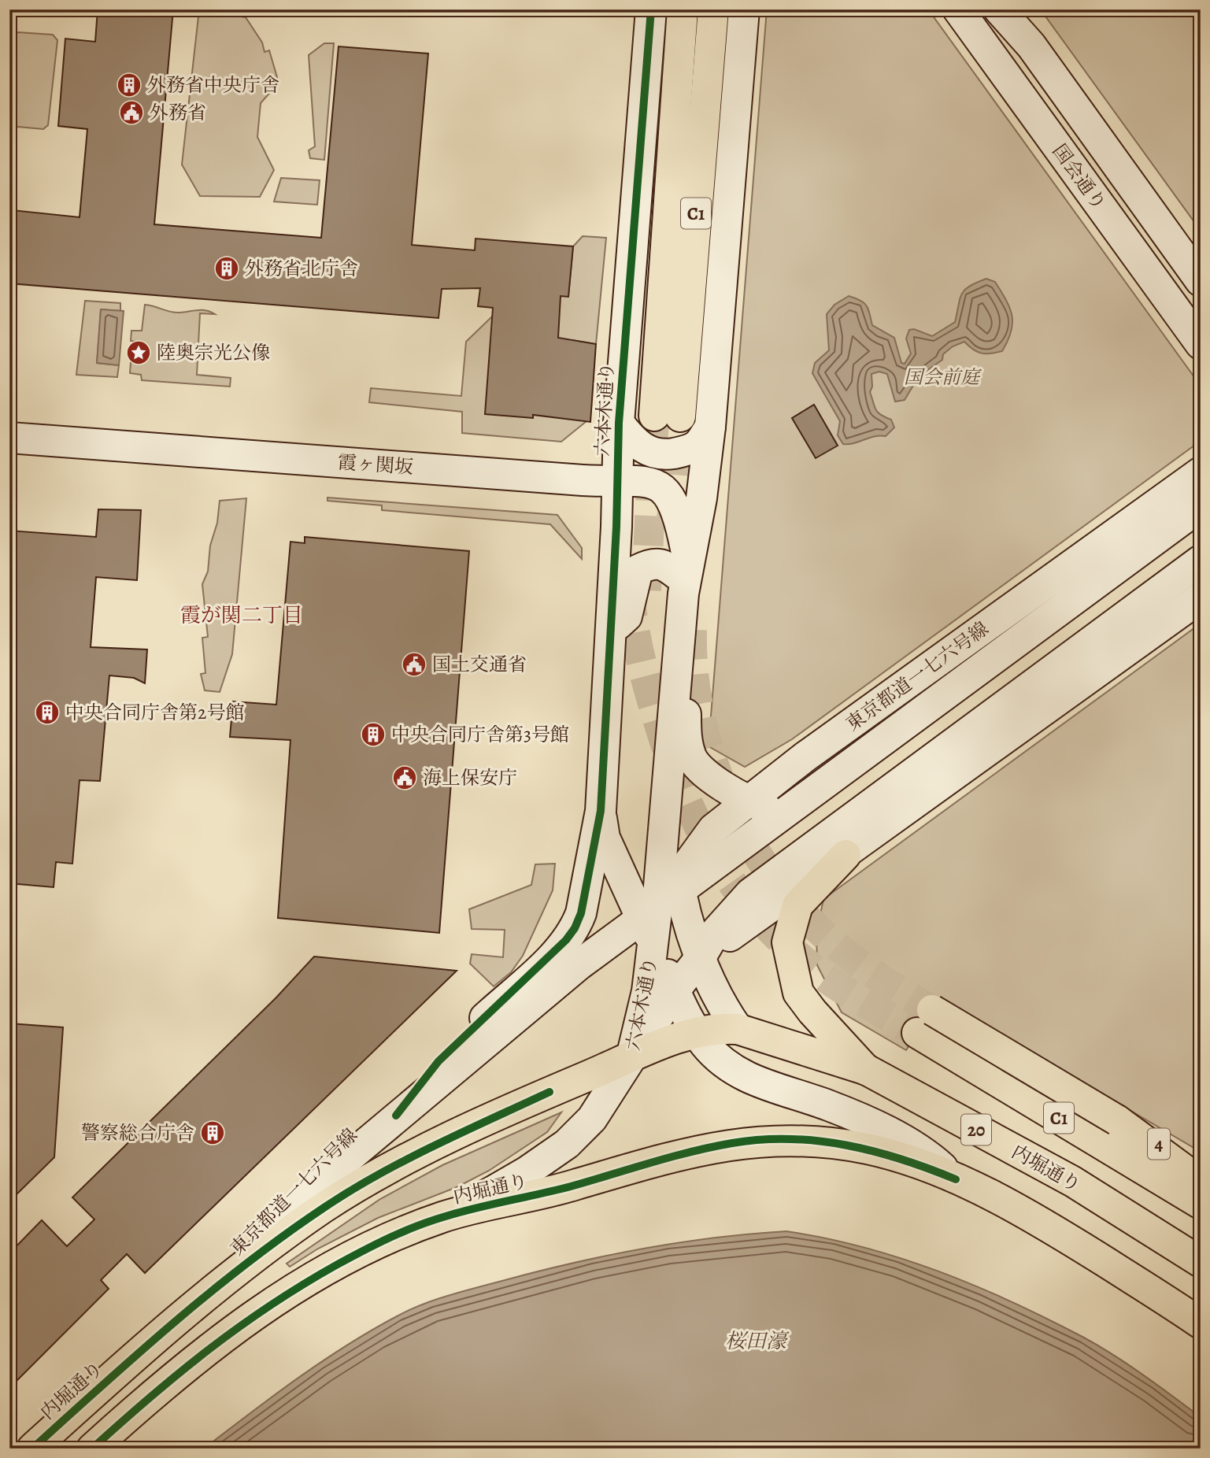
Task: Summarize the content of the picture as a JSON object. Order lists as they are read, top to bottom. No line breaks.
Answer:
{"streets":{"highway":["C1","20","4","内堀通り"],"main road":["国会通り","六本木通り","霞ヶ関坂","東京都道一七六号線"]},"crossings":[["C1","4"],["六本木通り","霞ヶ関坂"],["六本木通り","東京都道一七六号線"],["六本木通り","内堀通り"],["東京都道一七六号線","内堀通り"]],"districts":["霞が関二丁目"],"water":["桜田濠"],"parks":["国会前庭"],"places":{"building":["外務省中央庁舎","外務省北庁舎","中央合同庁舎第2号館","中央合同庁舎第3号館","警察総合庁舎"],"public building":["外務省","国土交通省","海上保安庁"],"place":["陸奥宗光公像"]}}
